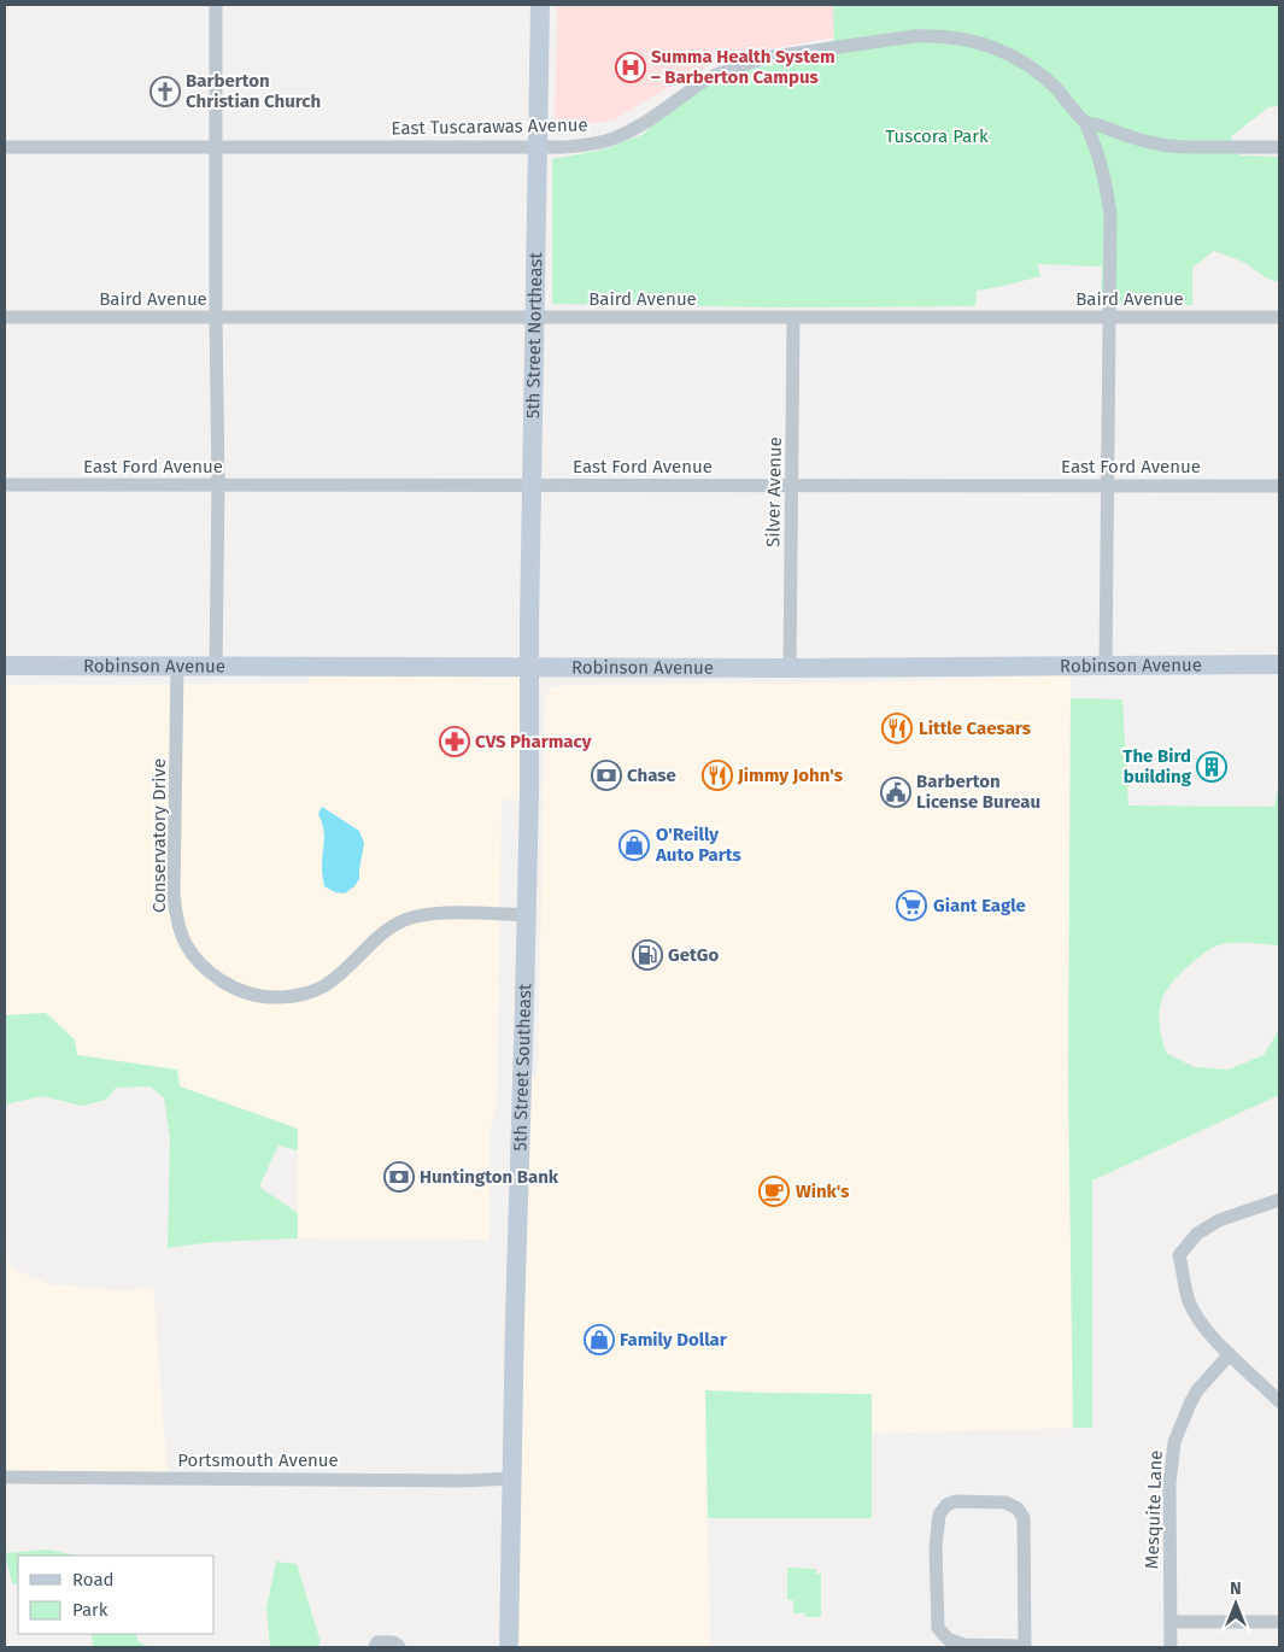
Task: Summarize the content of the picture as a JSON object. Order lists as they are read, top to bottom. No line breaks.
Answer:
{"streets":{"main road":["5th Street Northeast","Robinson Avenue","5th Street Southeast"],"street":["East Tuscarawas Avenue","Baird Avenue","East Ford Avenue","Silver Avenue","Conservatory Drive","Portsmouth Avenue","Mesquite Lane"]},"crossings":[["East Tuscarawas Avenue","5th Street Northeast"],["Baird Avenue","5th Street Northeast"],["Baird Avenue","Silver Avenue"],["5th Street Northeast","East Ford Avenue"],["5th Street Northeast","Robinson Avenue"],["5th Street Northeast","5th Street Southeast"],["East Ford Avenue","Silver Avenue"],["Silver Avenue","Robinson Avenue"],["Robinson Avenue","Conservatory Drive"],["Robinson Avenue","5th Street Southeast"],["Conservatory Drive","5th Street Southeast"],["5th Street Southeast","Portsmouth Avenue"]],"parks":["Tuscora Park"],"places":{"hospital":["Summa Health System – Barberton Campus"],"church":["Barberton Christian Church"],"restaurant":["Little Caesars","Jimmy John's"],"pharmacy":["CVS Pharmacy"],"building":["The Bird building"],"bank":["Chase","Huntington Bank"],"public building":["Barberton License Bureau"],"shop":["O'Reilly Auto Parts","Family Dollar"],"supermarket":["Giant Eagle"],"fuel station":["GetGo"],"cafe":["Wink's"]},"legend":["Road","Park"],"north":"top"}
